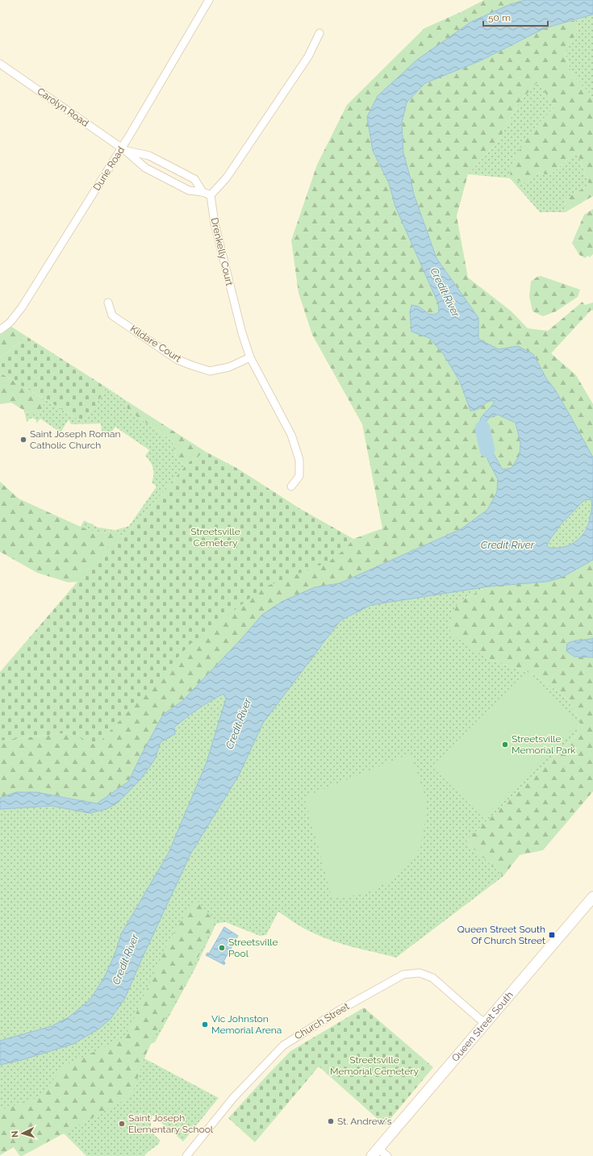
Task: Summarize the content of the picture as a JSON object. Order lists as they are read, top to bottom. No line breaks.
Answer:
{"streets":{"main road":["Queen Street South"],"street":["Carolyn Road","Durie Road","Drenkelly Court","Kildare Court","Church Street"]},"crossings":[["Carolyn Road","Durie Road"],["Carolyn Road","Drenkelly Court"],["Drenkelly Court","Kildare Court"],["Church Street","Queen Street South"]],"water":["Credit River"],"parks":["Streetsville Cemetery","Streetsville Memorial Cemetery"],"places":{"other":["Saint Joseph Roman Catholic Church","Streetsville Memorial Park","Streetsville Pool","Vic Johnston Memorial Arena","St. Andrew's","Saint Joseph Elementary School"],"transit":["Queen Street South Of Church Street"]},"scale_bar":"50 m","north":"left"}
